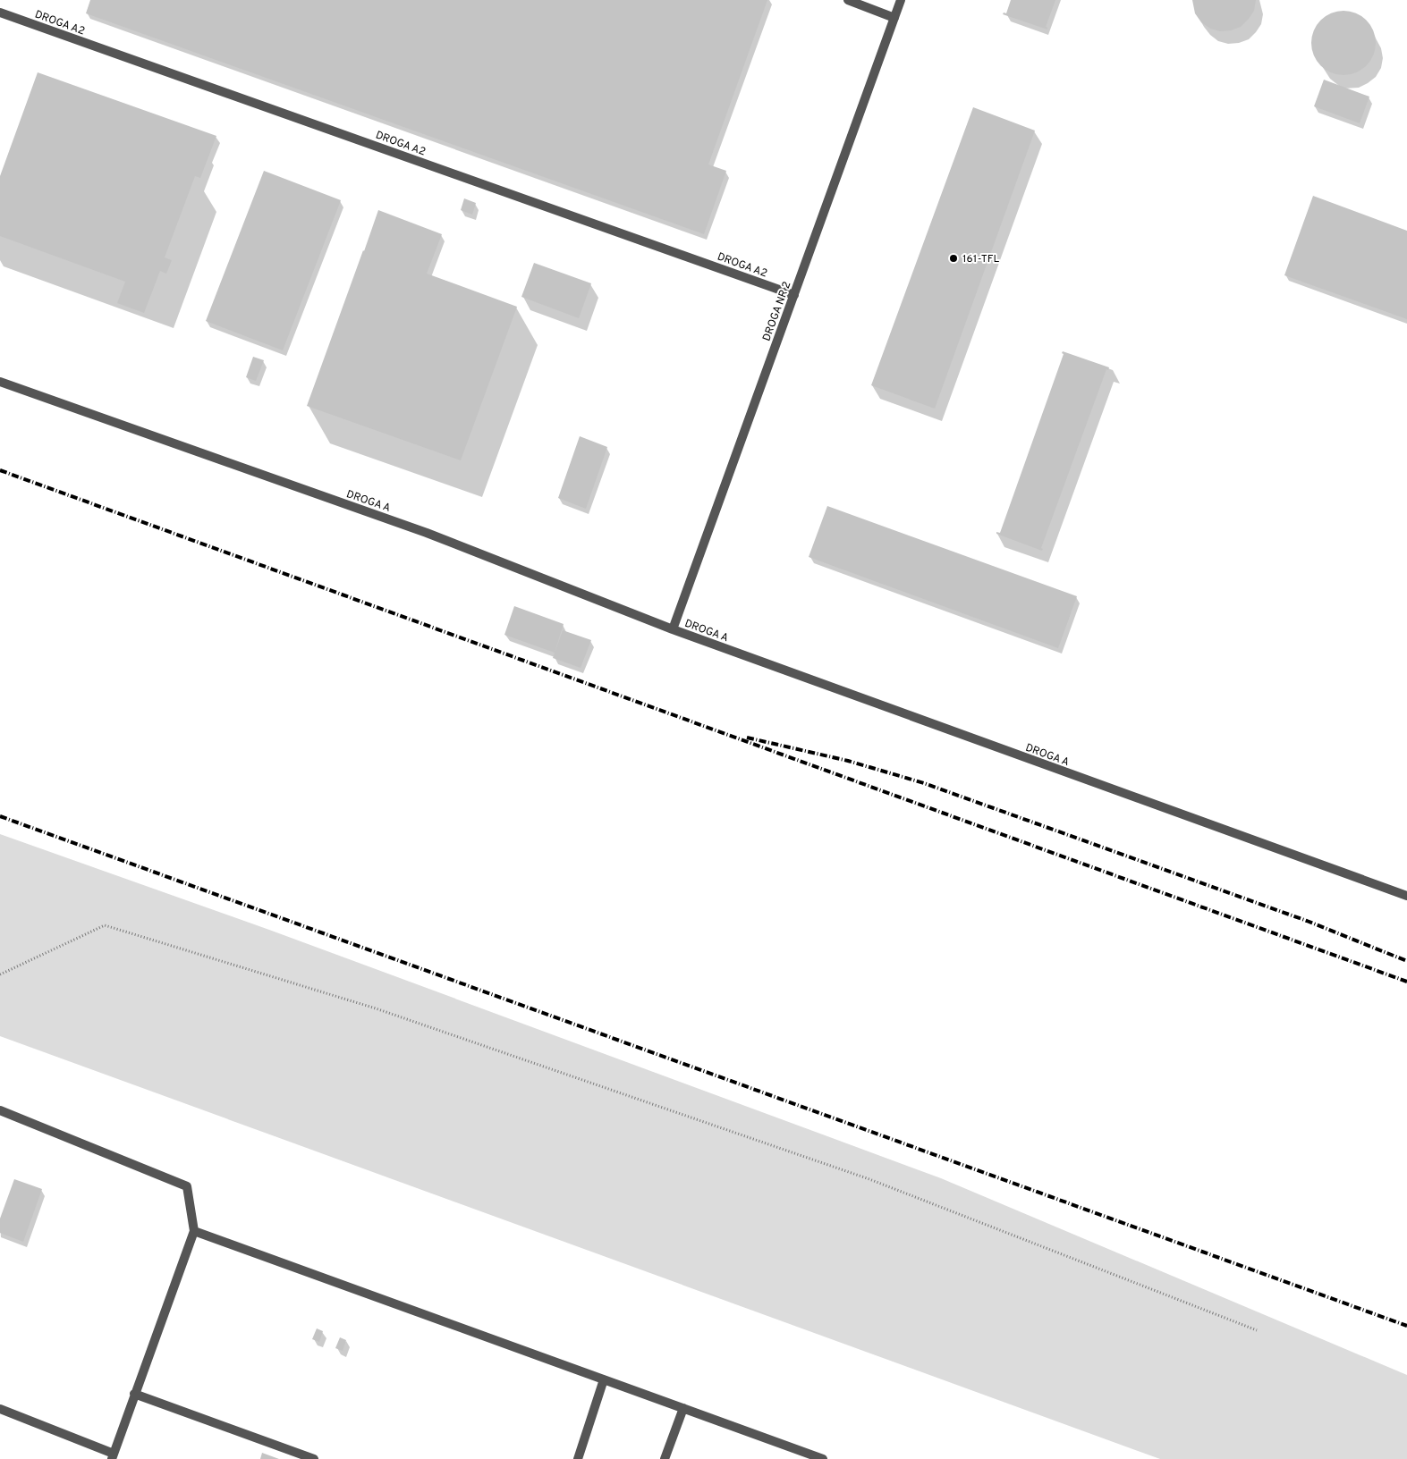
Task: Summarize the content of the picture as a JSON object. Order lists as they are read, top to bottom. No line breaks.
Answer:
{"streets":{"lane":["DROGA A2","DROGA NR 2","DROGA A"]},"crossings":[["DROGA A2","DROGA NR 2"],["DROGA NR 2","DROGA A"]],"places":["161-TFL"]}
